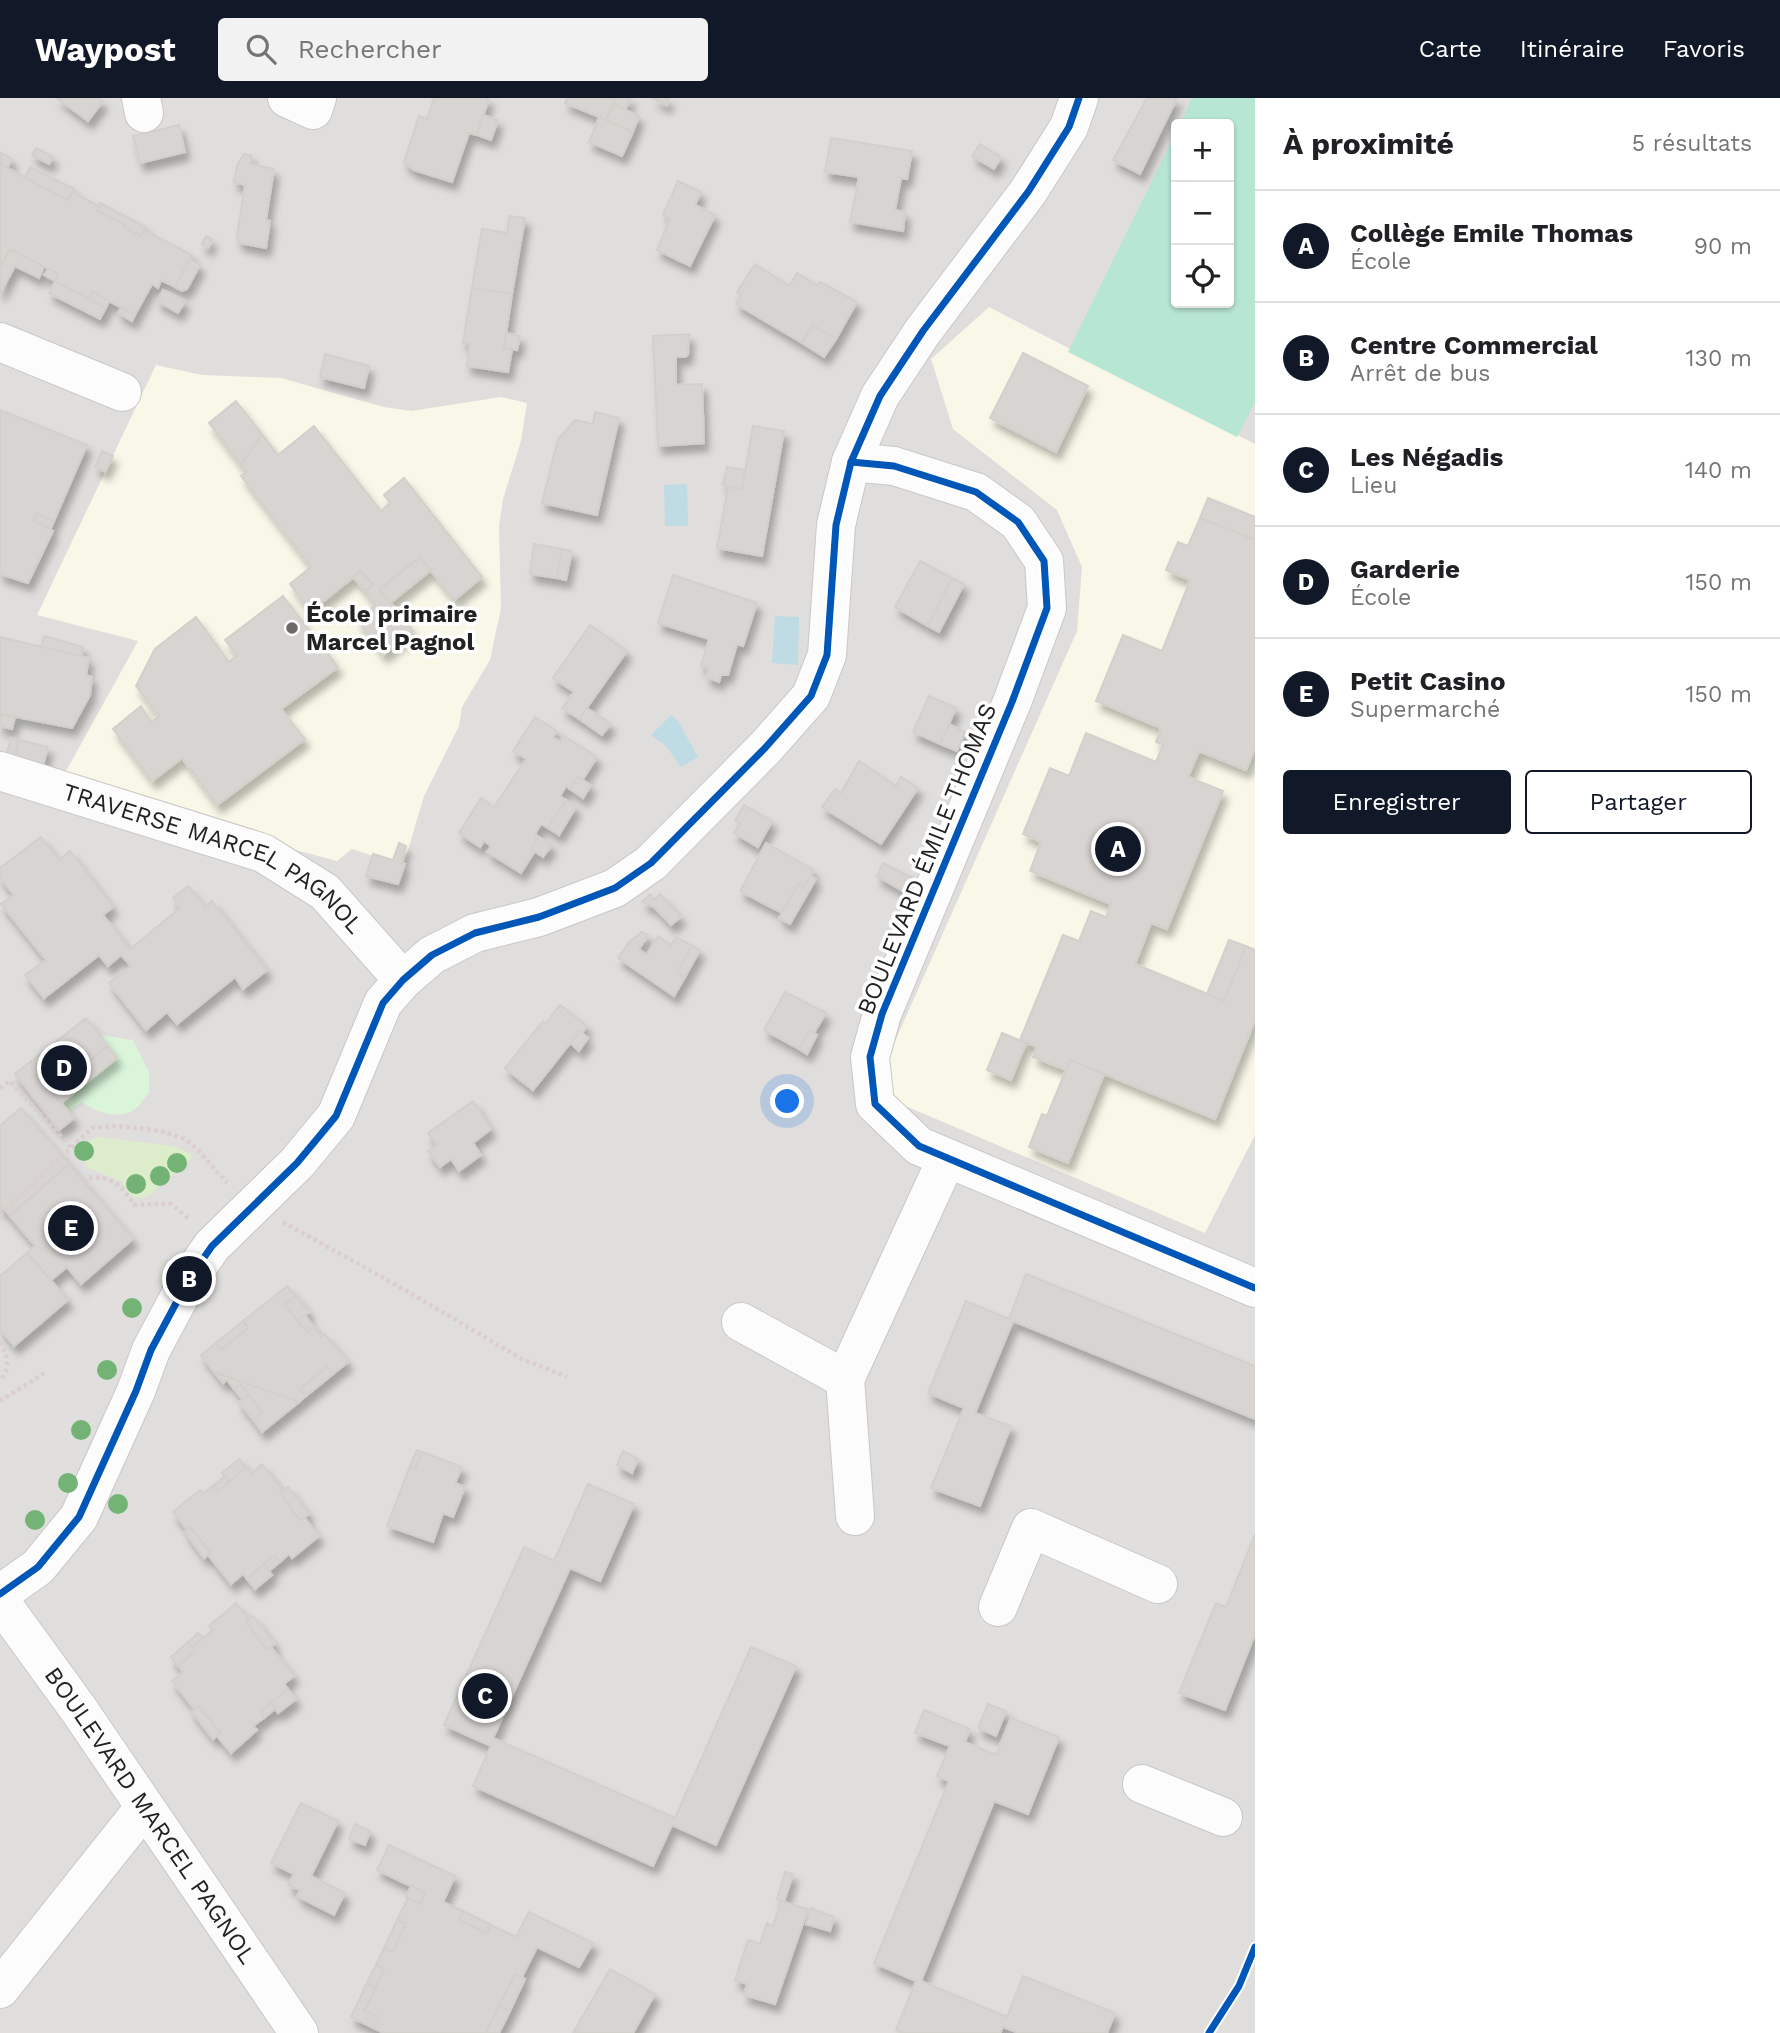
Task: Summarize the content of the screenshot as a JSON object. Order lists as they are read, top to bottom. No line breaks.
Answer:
{"streets":{"street":["BOULEVARD ÉMILE THOMAS","TRAVERSE MARCEL PAGNOL","BOULEVARD MARCEL PAGNOL"]},"places":["École primaire Marcel Pagnol"],"page":{"header":"Waypost","search":"Rechercher","nav":["Carte","Itinéraire","Favoris"],"heading":["À proximité","5 résultats"],"map_buttons":["+","−"],"list":[{"mark":"A","name":"Collège Emile Thomas","note":"École","value":"90 m"},{"mark":"B","name":"Centre Commercial","note":"Arrêt de bus","value":"130 m"},{"mark":"C","name":"Les Négadis","note":"Lieu","value":"140 m"},{"mark":"D","name":"Garderie","note":"École","value":"150 m"},{"mark":"E","name":"Petit Casino","note":"Supermarché","value":"150 m"}],"buttons":["Enregistrer","Partager"],"pins":["A","D","E","B","C"]}}
